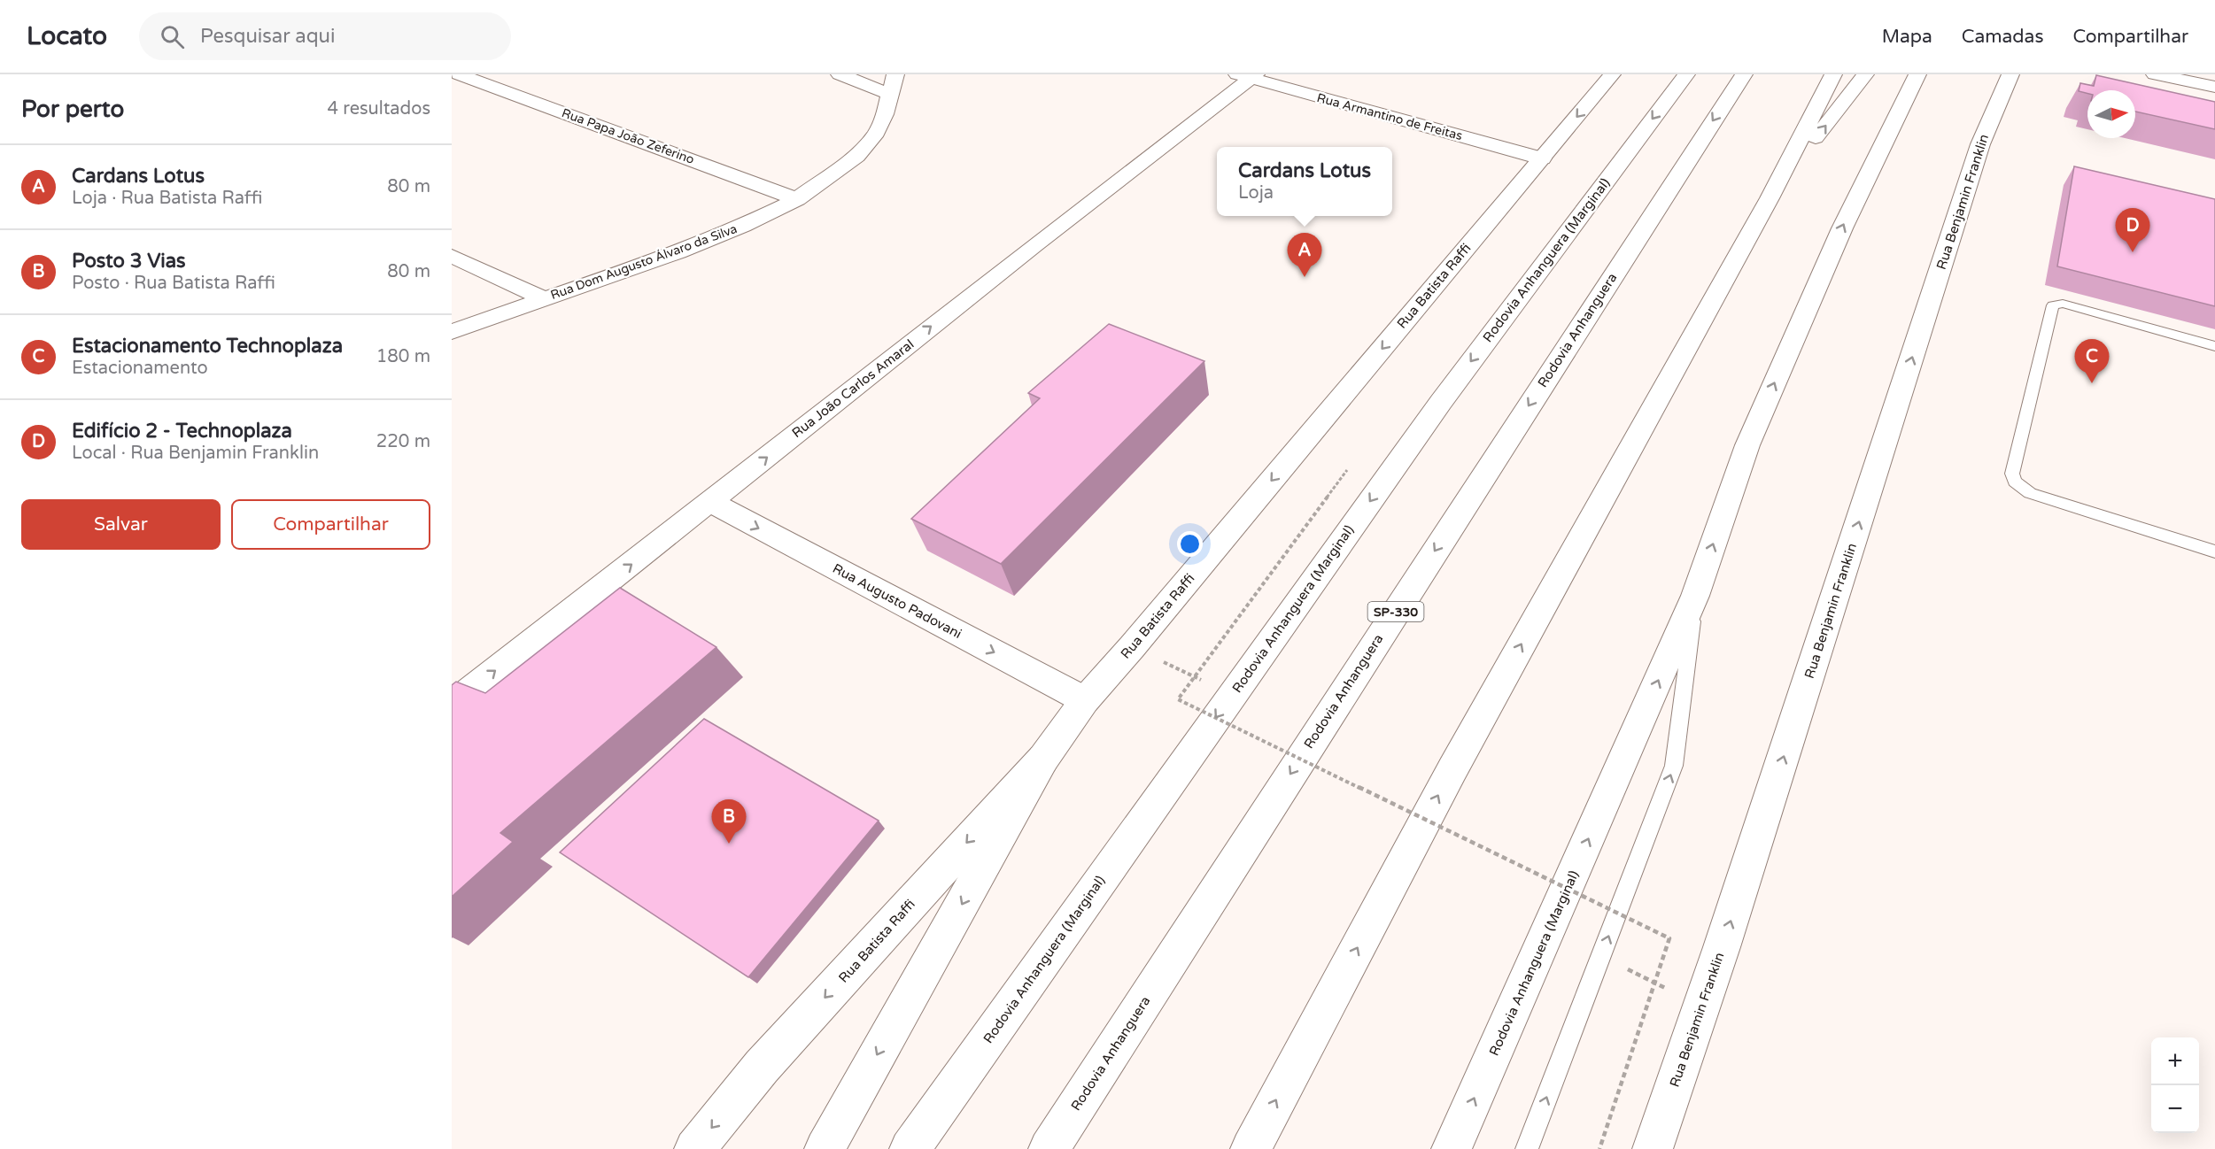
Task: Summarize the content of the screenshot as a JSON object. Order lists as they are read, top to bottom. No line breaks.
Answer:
{"streets":{"main road":["Rua Armantino de Freitas","Rua Papa João Zeferino","Rua Benjamin Franklin","Rodovia Anhanguera (Marginal)","Rua Dom Augusto Álvaro da Silva","Rua Batista Raffi","Rodovia Anhanguera","Rua João Carlos Amaral","Rua Augusto Padovani","SP-330"]},"crossings":[["Rua Armantino de Freitas","Rua Batista Raffi"],["Rua Armantino de Freitas","Rua João Carlos Amaral"],["Rua Papa João Zeferino","Rua Dom Augusto Álvaro da Silva"],["Rua Batista Raffi","Rua Augusto Padovani"],["Rua João Carlos Amaral","Rua Augusto Padovani"]],"one_way":["Rua João Carlos Amaral","Rua Augusto Padovani"],"north":"right","page":{"header":"Locato","search":"Pesquisar aqui","nav":["Mapa","Camadas","Compartilhar"],"heading":["Por perto","4 resultados"],"list":[{"mark":"A","name":"Cardans Lotus","note":"Loja · Rua Batista Raffi","value":"80 m"},{"mark":"B","name":"Posto 3 Vias","note":"Posto · Rua Batista Raffi","value":"80 m"},{"mark":"C","name":"Estacionamento Technoplaza","note":"Estacionamento","value":"180 m"},{"mark":"D","name":"Edifício 2 - Technoplaza","note":"Local · Rua Benjamin Franklin","value":"220 m"}],"popup":["Cardans Lotus","Loja"],"pins":["D","A","C","B"],"buttons":["Salvar","Compartilhar"],"map_buttons":["+","−"]}}
